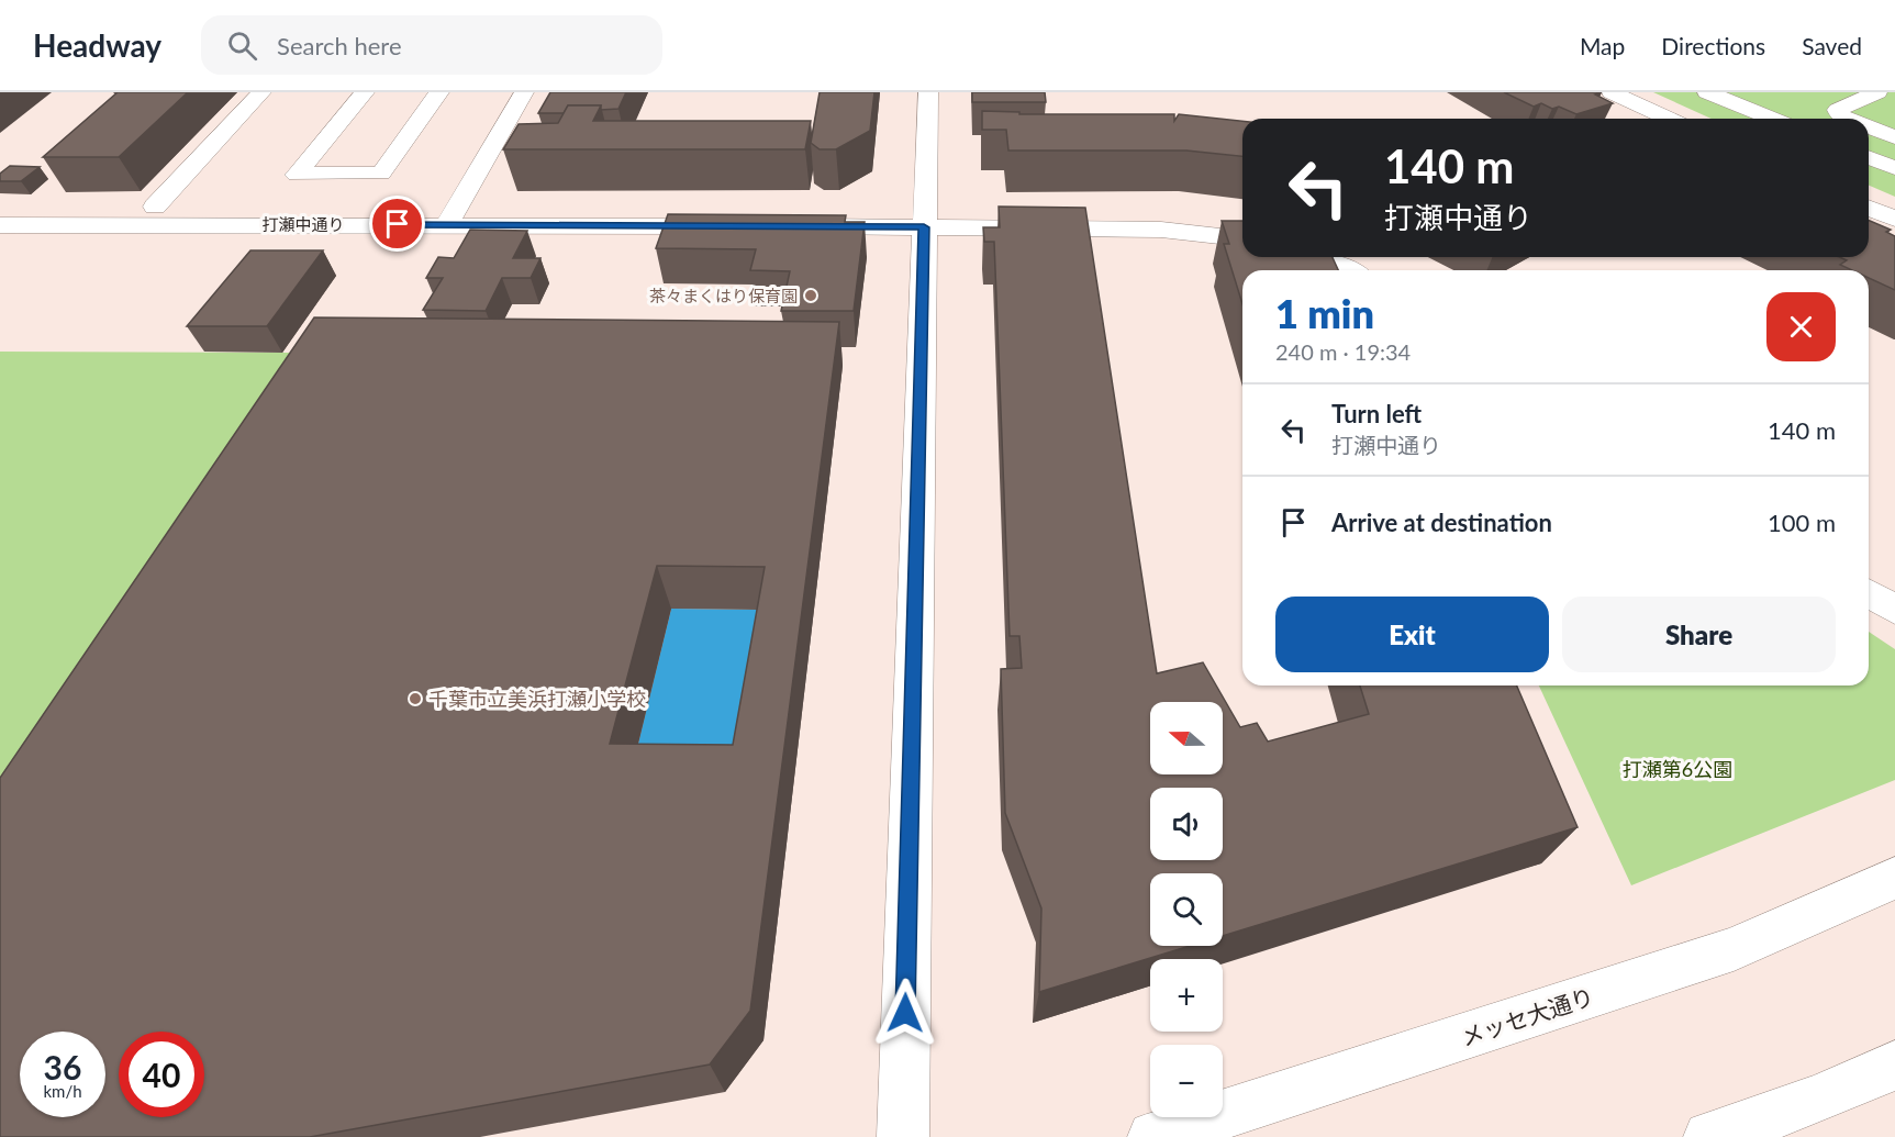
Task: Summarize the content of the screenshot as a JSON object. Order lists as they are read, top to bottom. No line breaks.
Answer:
{"streets":{"street":["打瀬中通り","メッセ大通り"]},"parks":["打瀬第6公園"],"places":["茶々まくはり保育園","千葉市立美浜打瀬小学校"],"north":"left","page":{"header":"Headway","search":"Search here","nav":["Map","Directions","Saved"],"turn":["140 m","打瀬中通り"],"heading":["1 min","240 m · 19:34"],"list":[{"name":"Turn left","note":"打瀬中通り","value":"140 m"},{"name":"Arrive at destination","value":"100 m"}],"buttons":["Exit","Share"],"map_buttons":["+","−"],"speed":"36 km/h","limit":"40"}}
